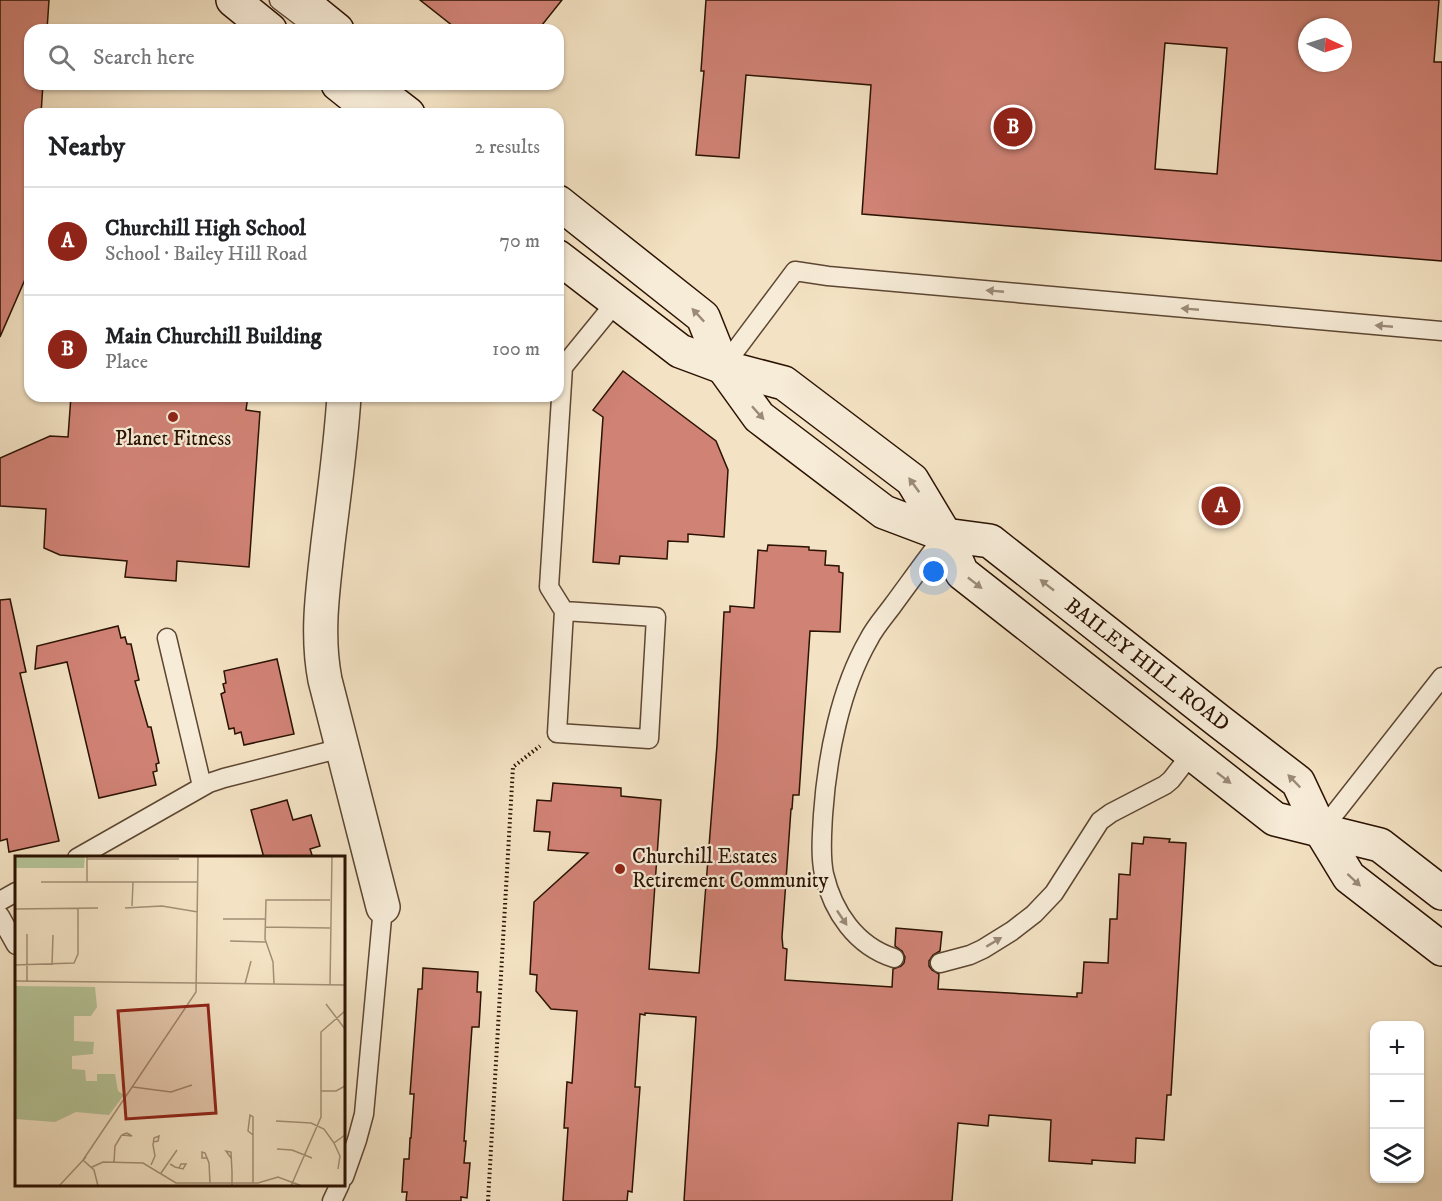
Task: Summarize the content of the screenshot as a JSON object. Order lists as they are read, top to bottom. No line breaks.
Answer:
{"streets":{"main road":["BAILEY HILL ROAD"]},"places":["Planet Fitness","Churchill Estates Retirement Community"],"north":"right","page":{"search":"Search here","pins":["B","A"],"heading":["Nearby","2 results"],"list":[{"mark":"A","name":"Churchill High School","note":"School · Bailey Hill Road","value":"70 m"},{"mark":"B","name":"Main Churchill Building","note":"Place","value":"100 m"}],"map_buttons":["+","−"]}}
